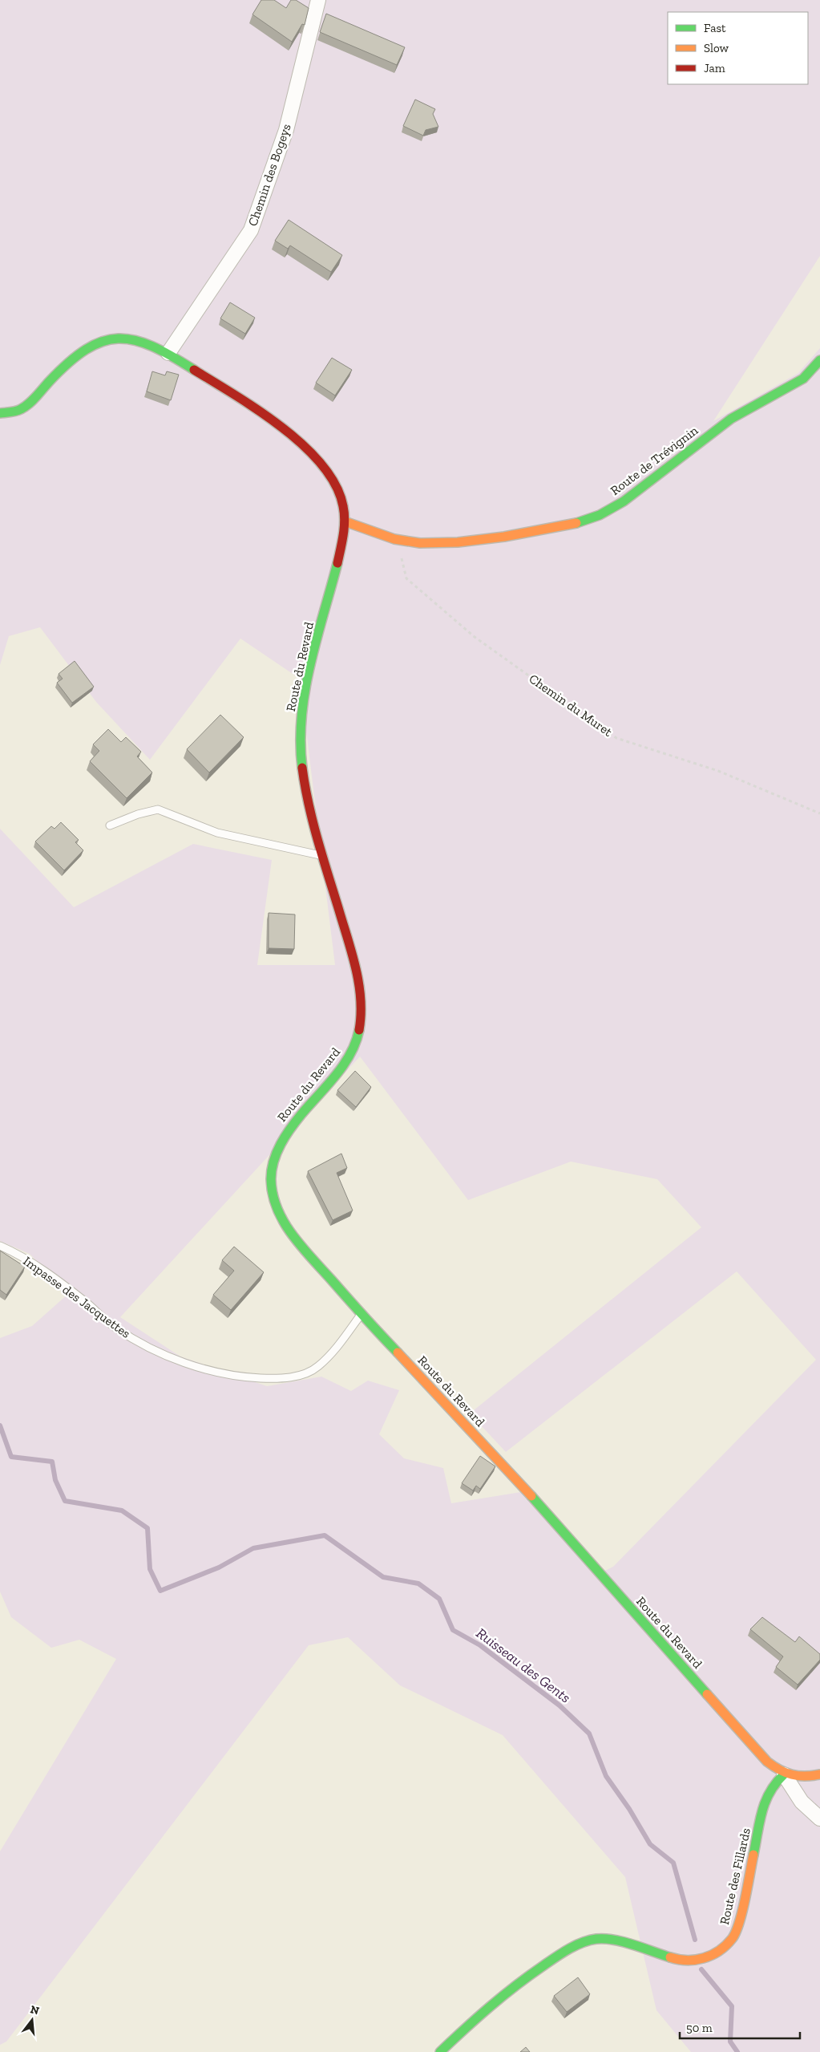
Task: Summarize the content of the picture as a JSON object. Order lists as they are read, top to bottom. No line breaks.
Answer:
{"streets":{"main road":["Route de Trévignin","Route du Revard","Route des Fillards"],"street":["Chemin des Bogeys"],"lane":["Impasse des Jacquettes"],"path":["Chemin du Muret"]},"crossings":[["Chemin des Bogeys","Route du Revard"],["Route de Trévignin","Route du Revard"],["Route de Trévignin","Chemin du Muret"],["Route du Revard","Impasse des Jacquettes"],["Route du Revard","Route des Fillards"]],"water":["Ruisseau des Gents"],"legend":["Fast","Slow","Jam"],"scale_bar":"50 m","north":"top"}
